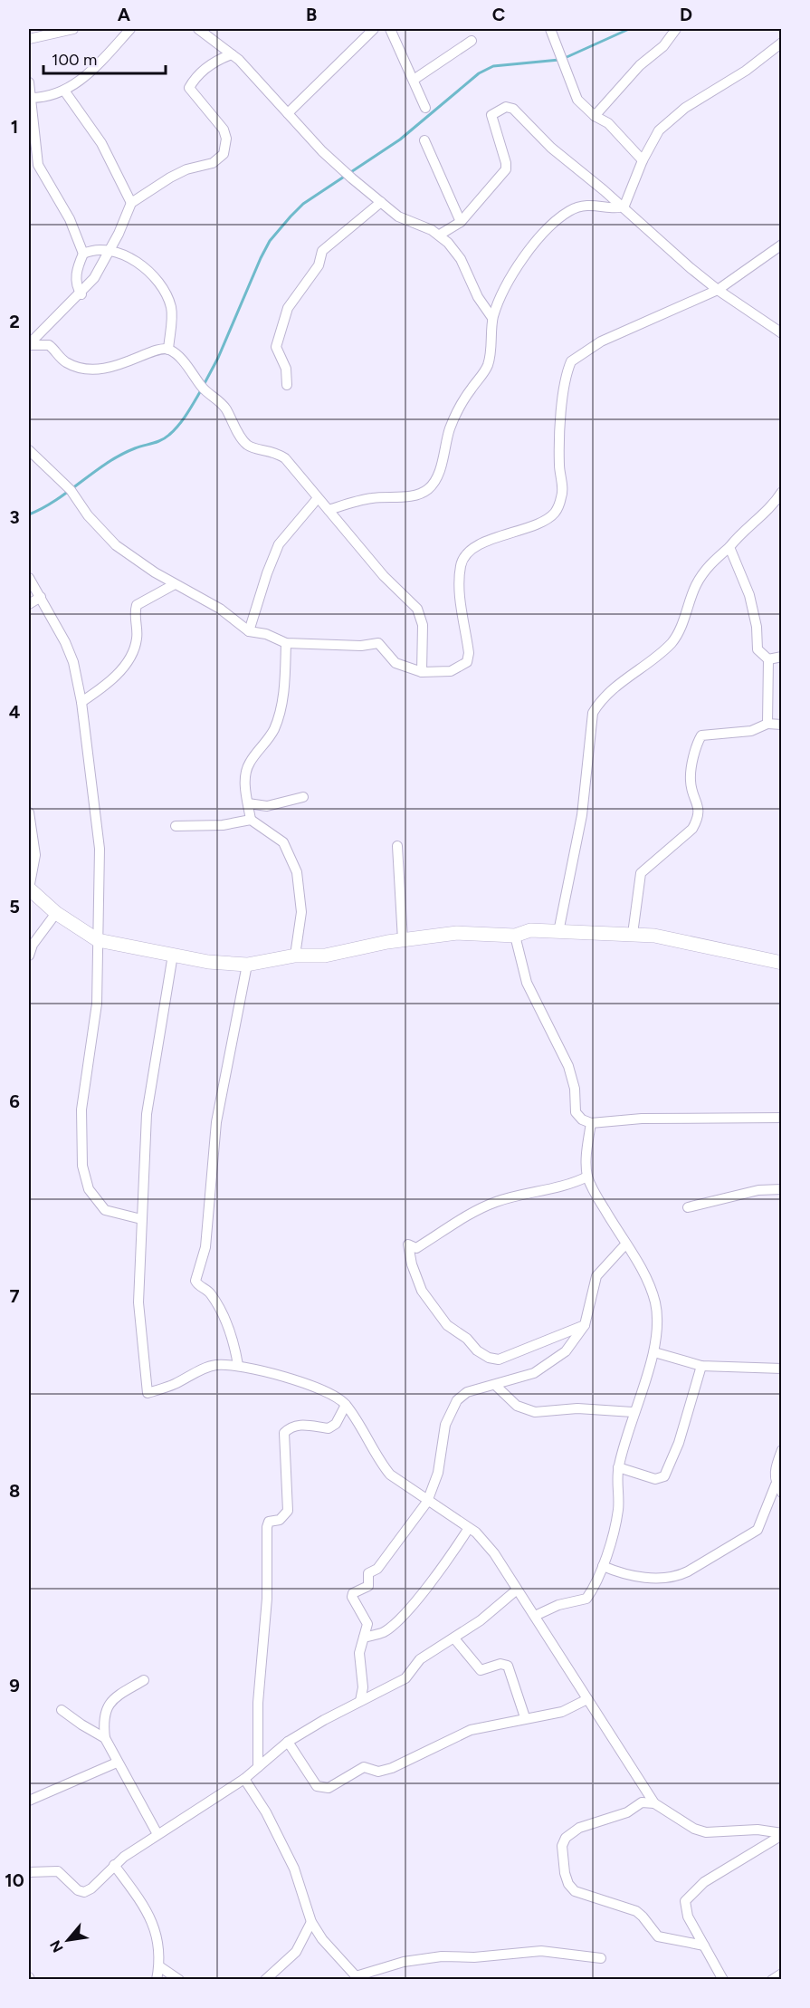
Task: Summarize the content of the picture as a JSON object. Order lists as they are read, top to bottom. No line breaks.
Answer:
{"scale_bar":"100 m","north":"bottom left","grid":{"columns":["A","B","C","D"],"rows":["1","2","3","4","5","6","7","8","9","10"]}}
